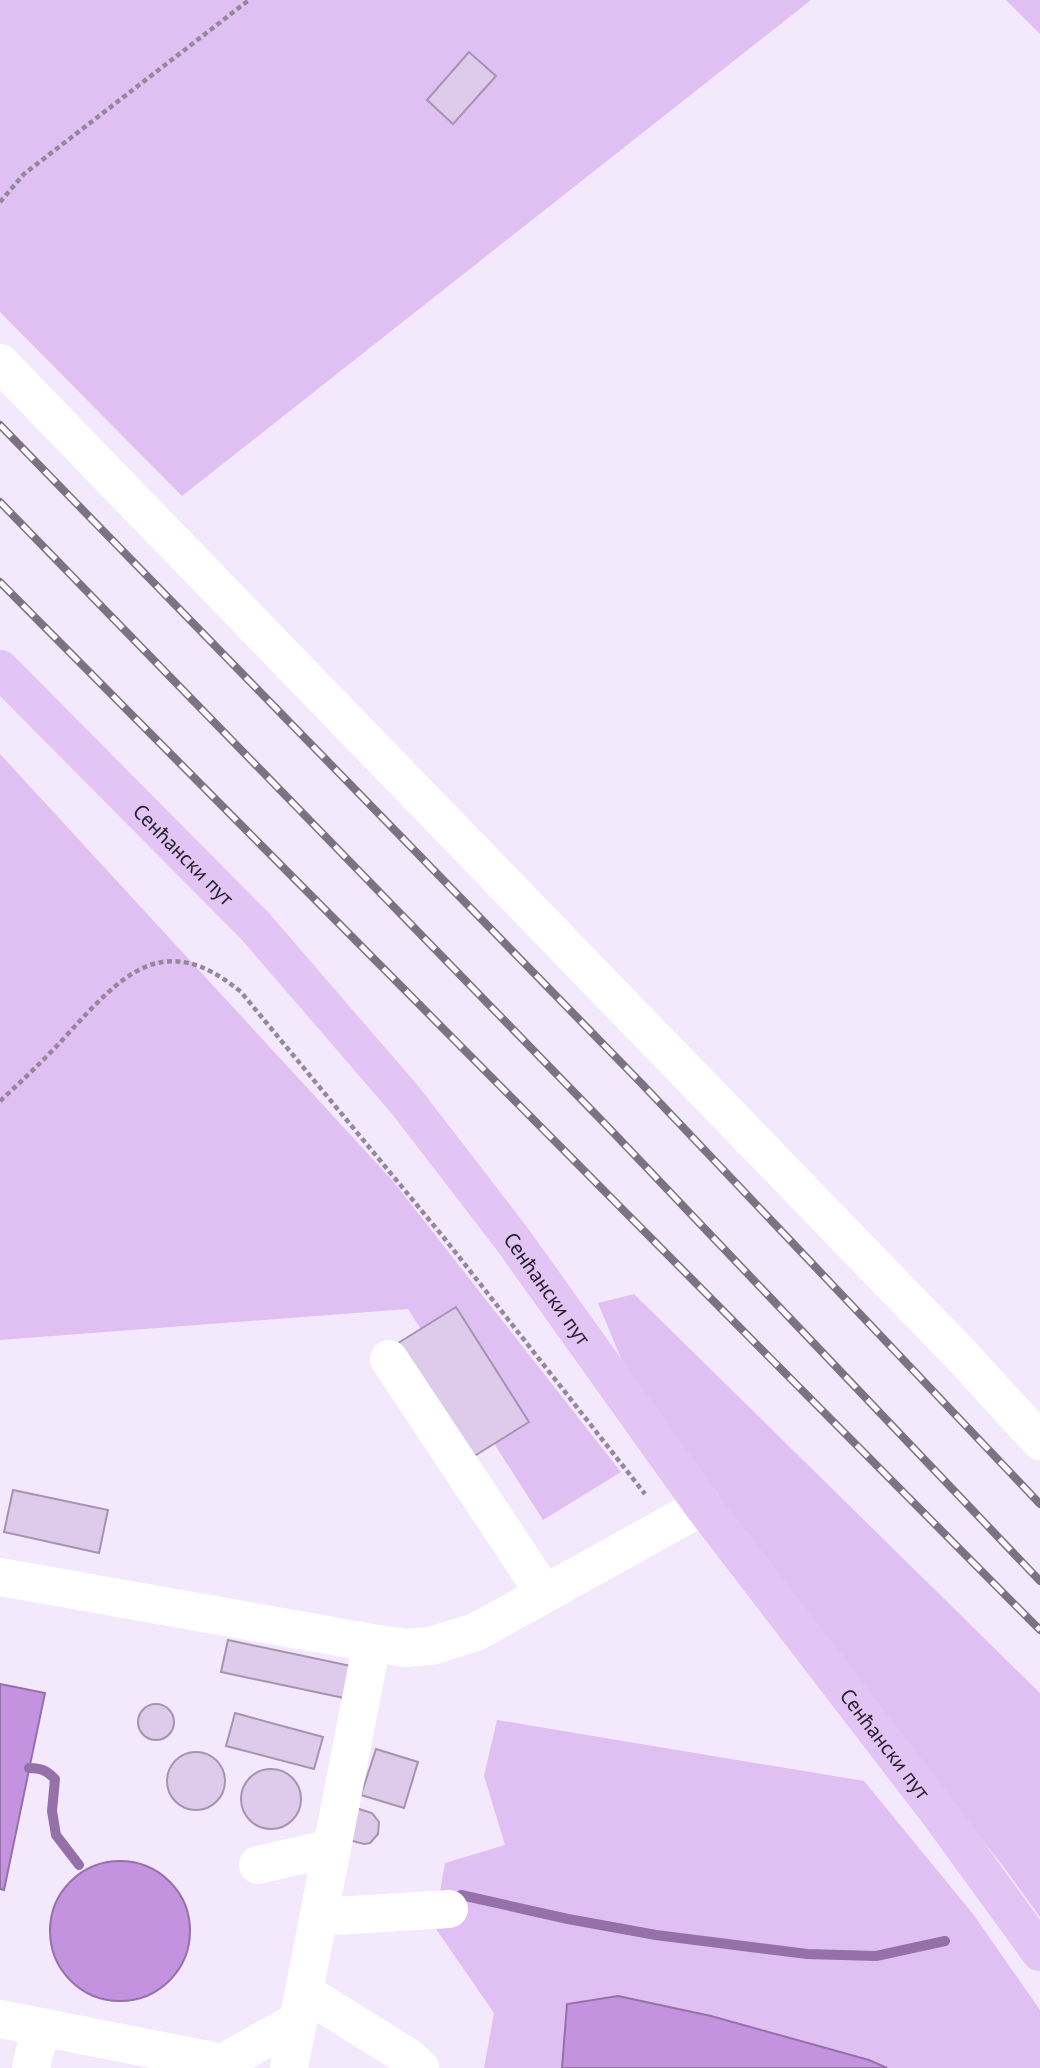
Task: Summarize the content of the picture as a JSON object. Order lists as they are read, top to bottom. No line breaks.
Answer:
{"streets":{"main road":["Сенћански пут"]}}
